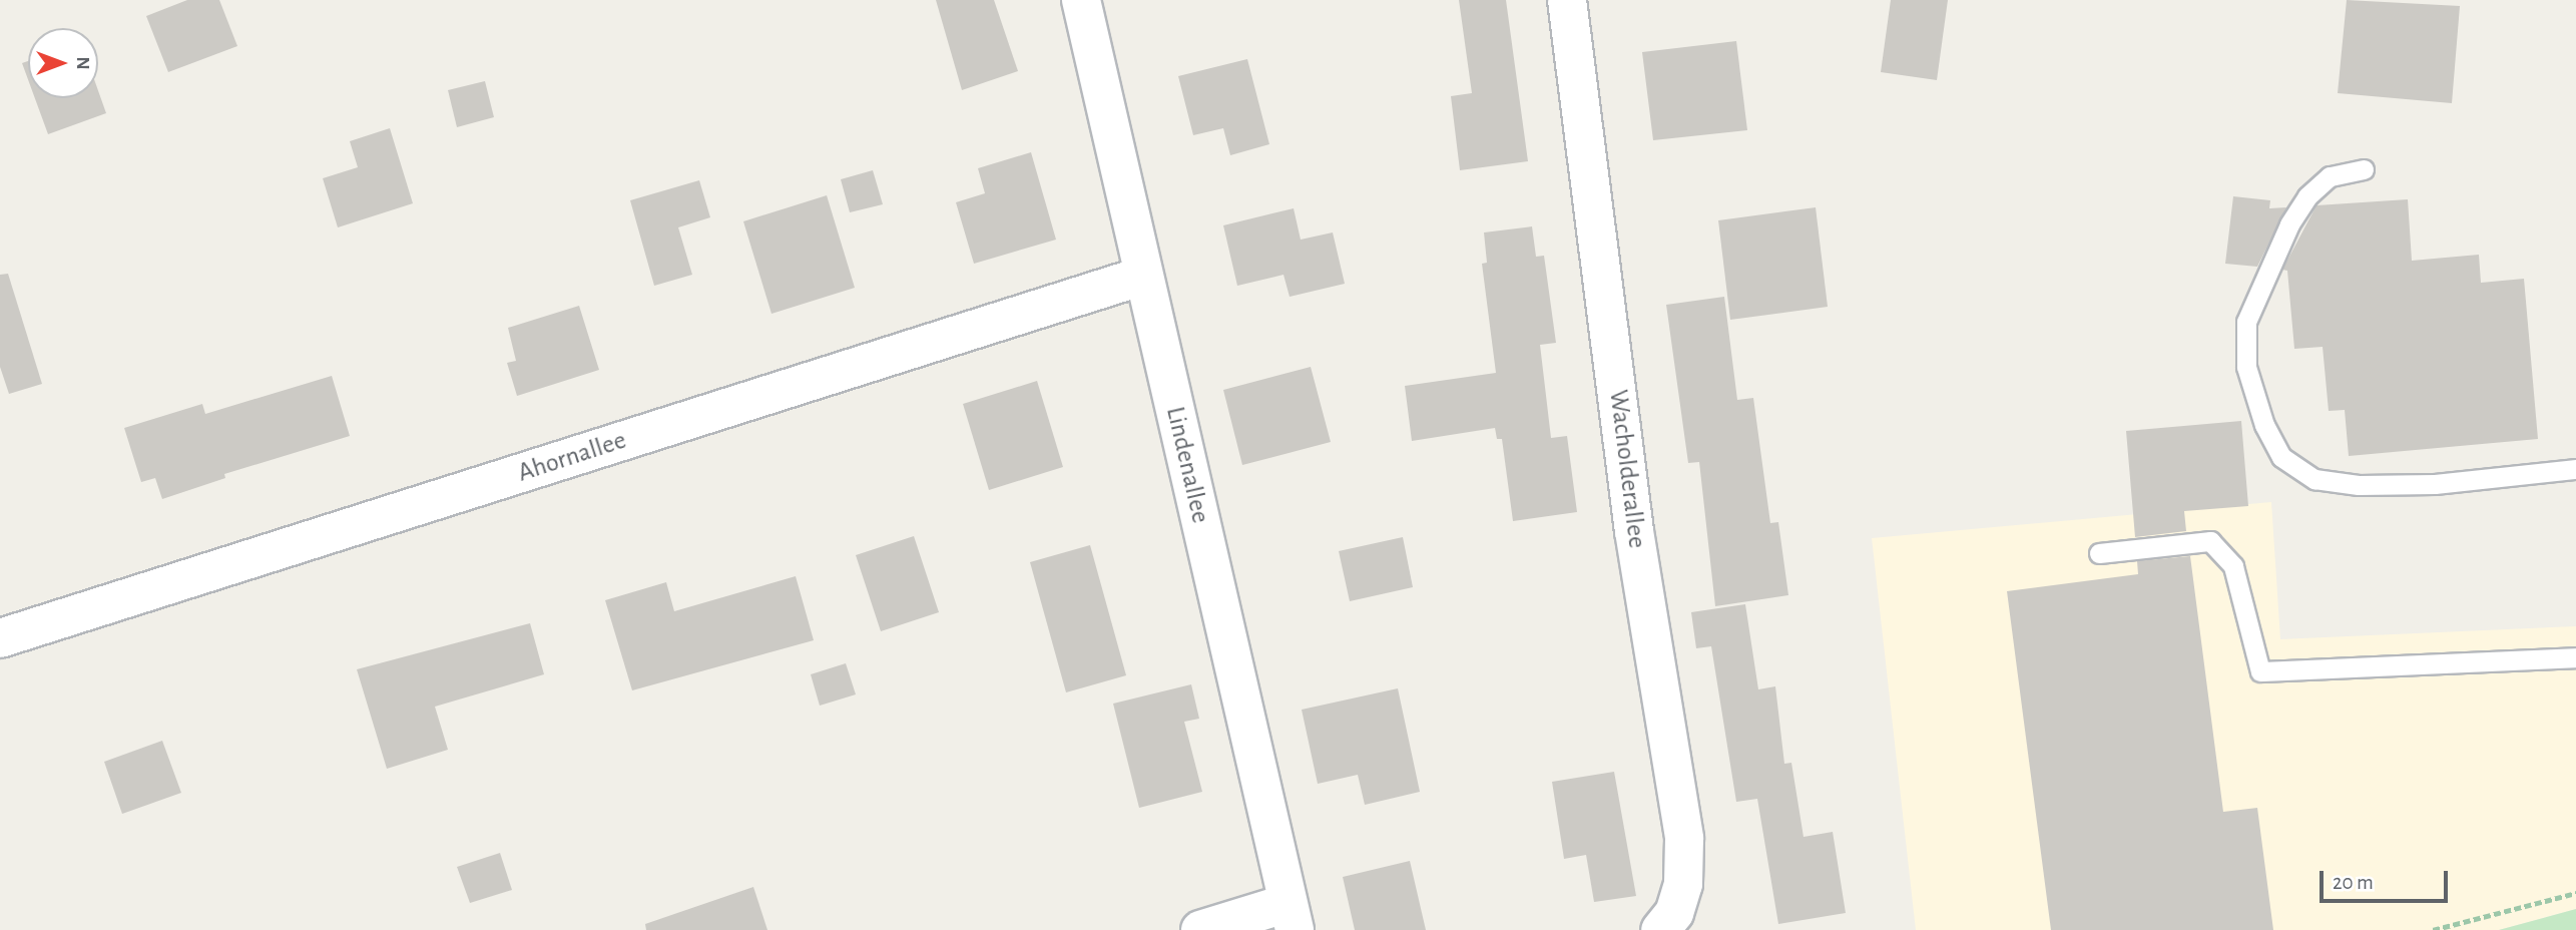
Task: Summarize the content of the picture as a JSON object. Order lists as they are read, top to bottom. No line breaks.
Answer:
{"streets":{"street":["Ahornallee","Lindenallee","Wacholderallee"]},"crossings":[["Ahornallee","Lindenallee"]],"scale_bar":"20 m","north":"right"}
